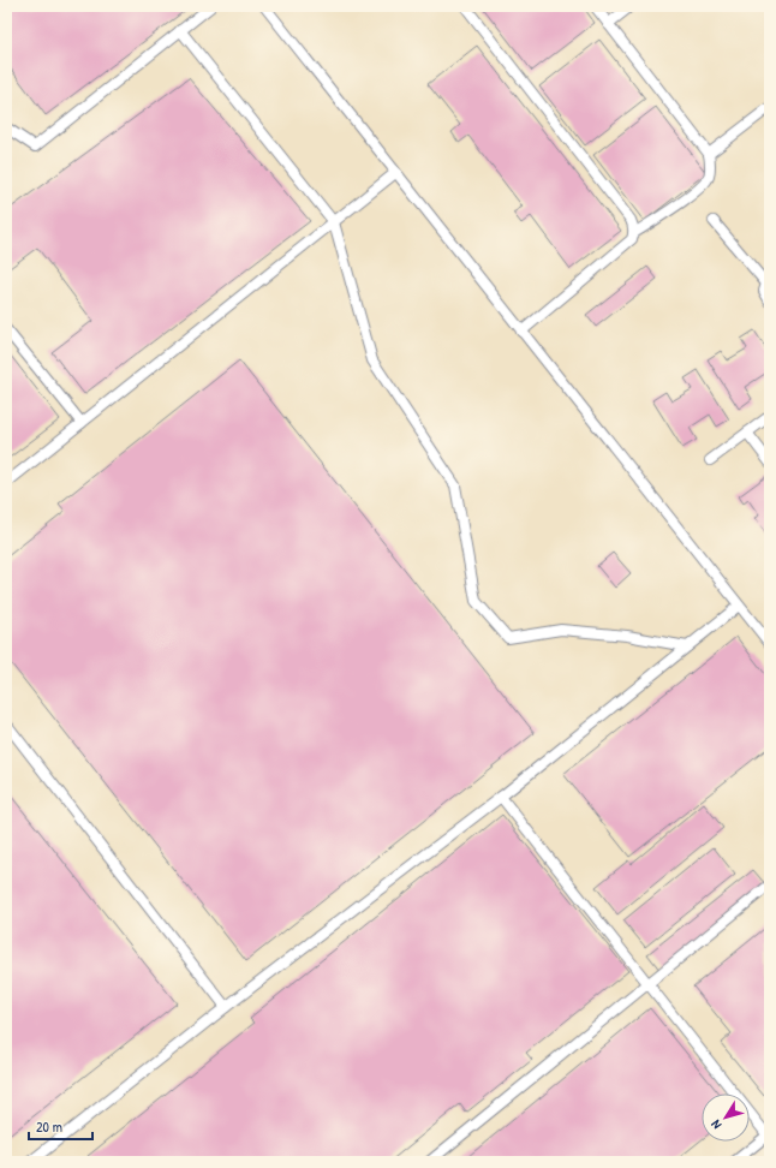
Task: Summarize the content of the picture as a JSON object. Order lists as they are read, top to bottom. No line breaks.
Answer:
{"scale_bar":"20 m","north":"bottom left"}
